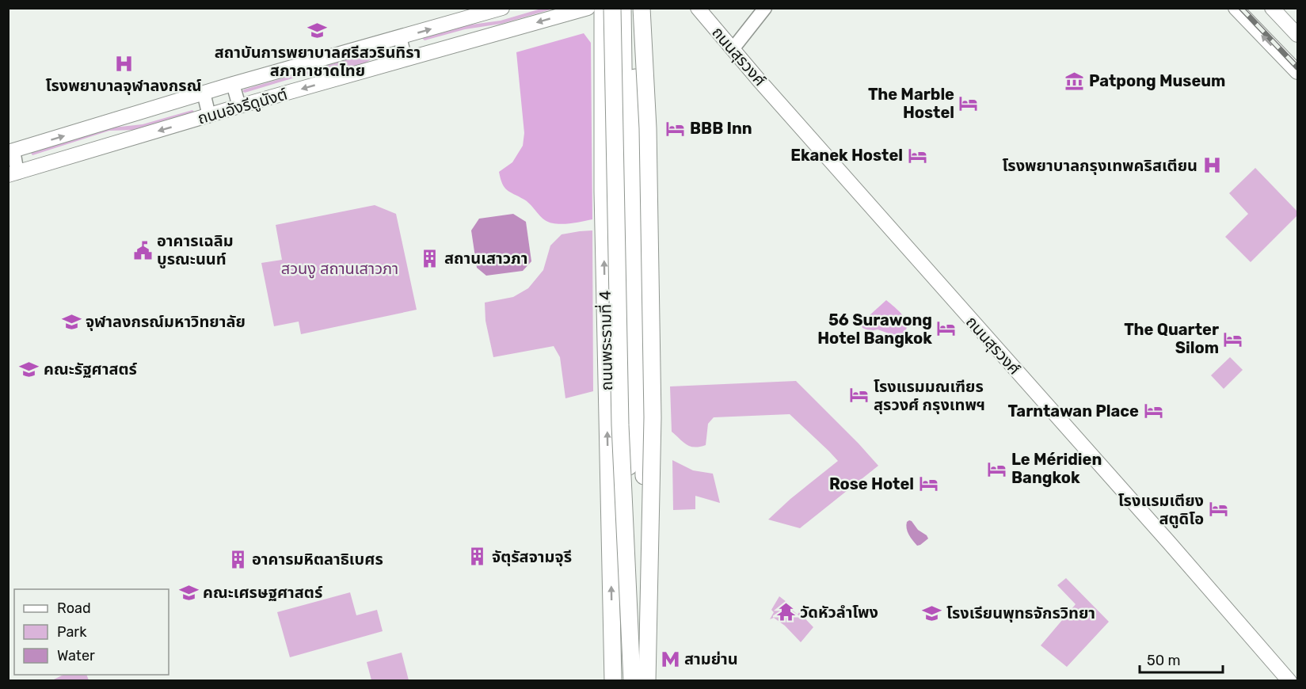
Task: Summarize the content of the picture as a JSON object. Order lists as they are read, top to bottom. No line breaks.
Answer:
{"streets":{"main road":["ถนนสุรวงศ์","ถนนอังรีดูนังต์","ถนนพระรามที่ 4"]},"parks":["สวนงู สถานเสาวภา"],"places":{"school or university":["สถาบันการพยาบาลศรีสวรินทิรา สภากาชาดไทย","จุฬาลงกรณ์มหาวิทยาลัย","คณะรัฐศาสตร์","คณะเศรษฐศาสตร์","โรงเรียนพุทธจักรวิทยา"],"hospital":["โรงพยาบาลจุฬาลงกรณ์","โรงพยาบาลกรุงเทพคริสเตียน"],"museum":["Patpong Museum"],"hotel":["The Marble Hostel","BBB Inn","Ekanek Hostel","56 Surawong Hotel Bangkok","The Quarter Silom","โรงแรมมณเฑียร สุรวงศ์ กรุงเทพฯ","Tarntawan Place","Le Méridien Bangkok","Rose Hotel","โรงแรมเตียง สตูดิโอ"],"public building":["อาคารเฉลิม บูรณะนนท์"],"building":["สถานเสาวภา","จัตุรัสจามจุรี","อาคารมหิตลาธิเบศร"],"temple":["วัดหัวลำโพง"],"metro station":["สามย่าน"]},"legend":["Road","Park","Water"],"scale_bar":"50 m"}
